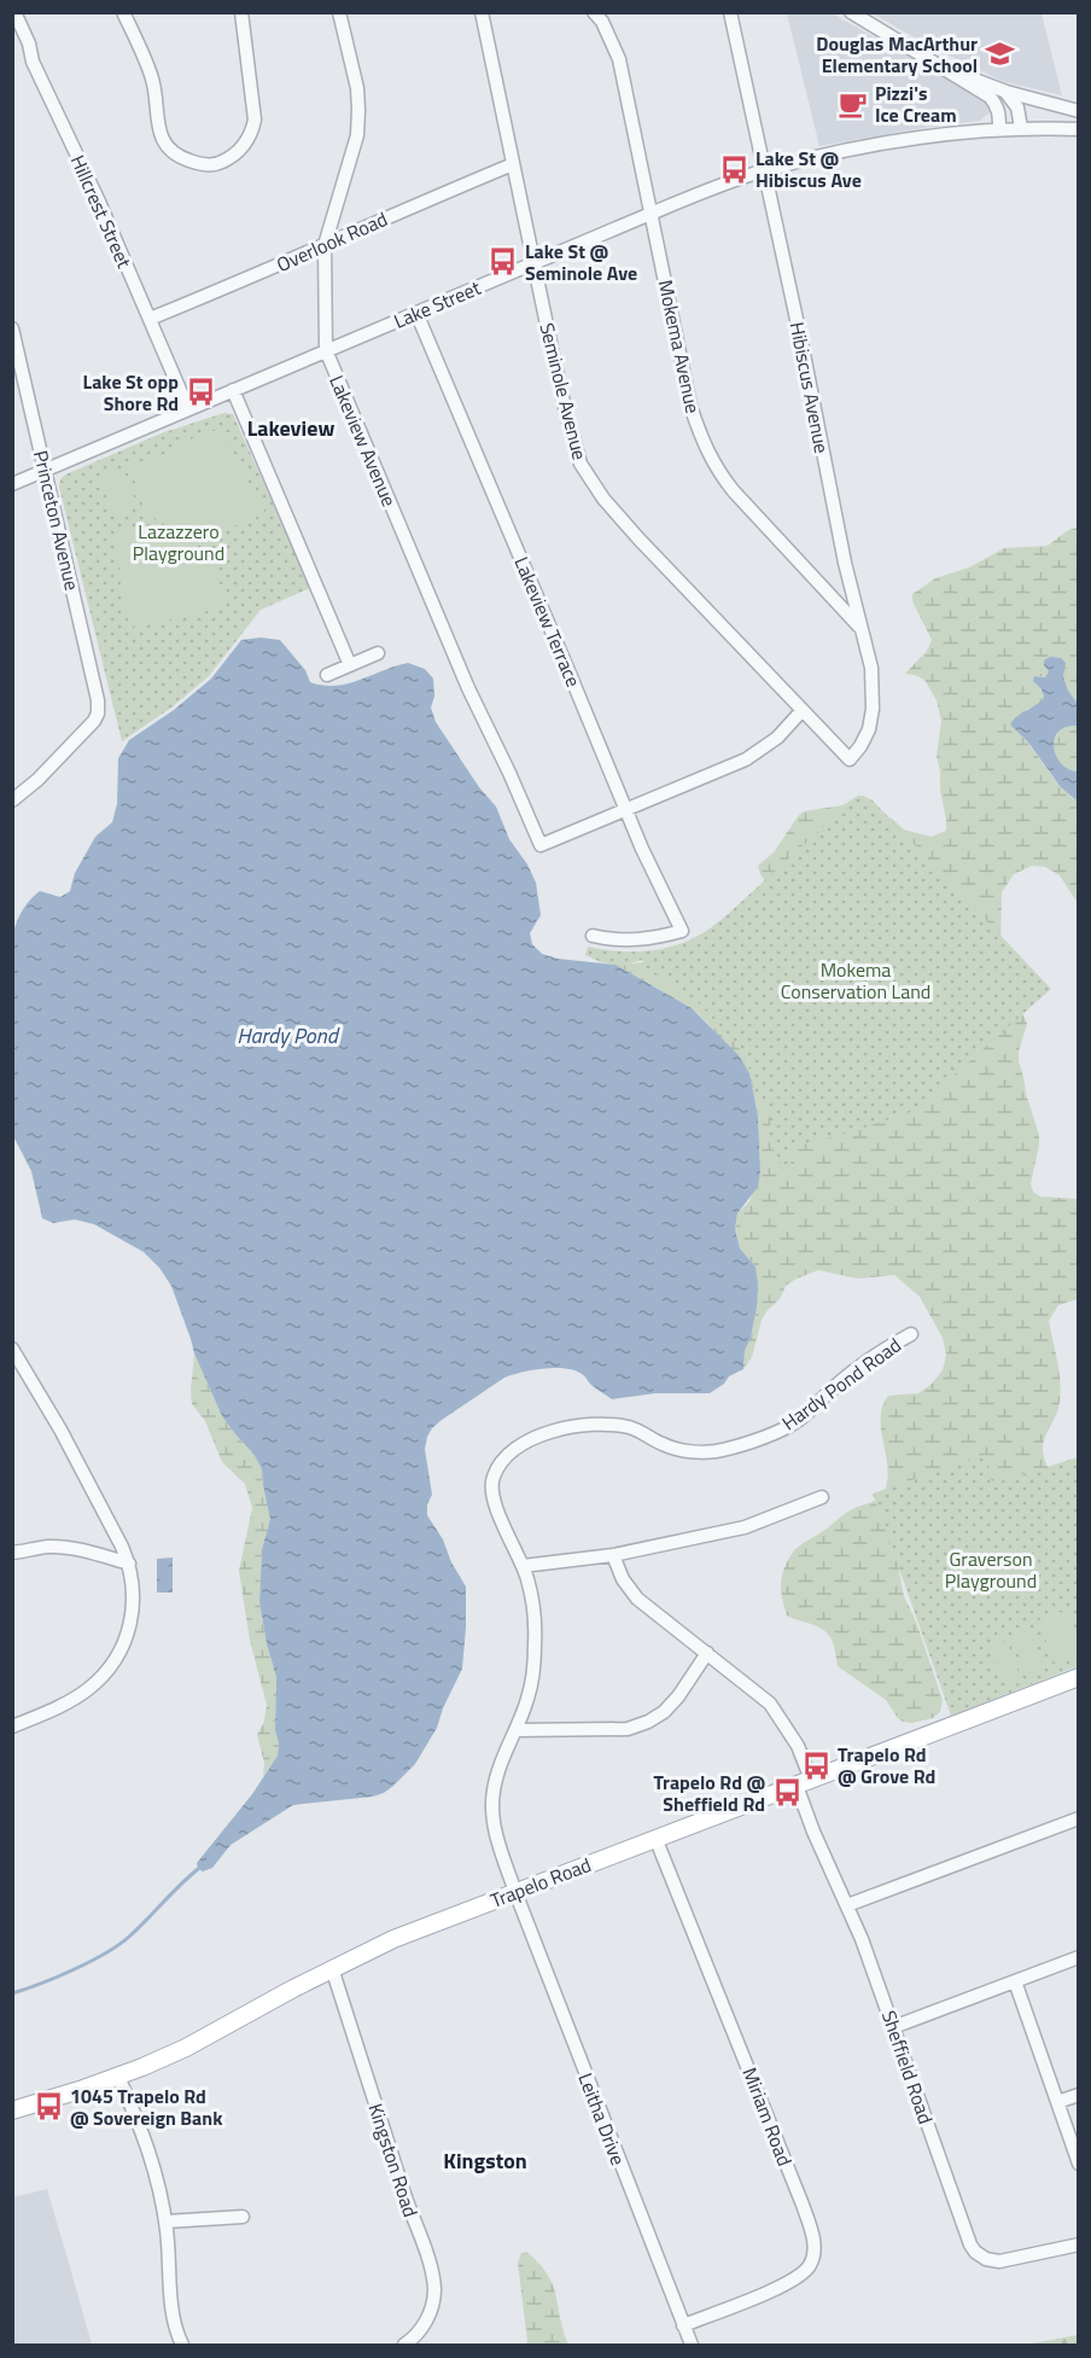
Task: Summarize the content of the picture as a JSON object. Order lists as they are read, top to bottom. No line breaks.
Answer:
{"streets":{"main road":["Trapelo Road"],"street":["Hillcrest Street","Overlook Road","Lake Street","Mokema Avenue","Hibiscus Avenue","Seminole Avenue","Lakeview Avenue","Princeton Avenue","Lakeview Terrace","Hardy Pond Road","Sheffield Road","Miriam Road","Leitha Drive","Kingston Road"]},"crossings":[["Hillcrest Street","Overlook Road"],["Hillcrest Street","Lake Street"],["Overlook Road","Seminole Avenue"],["Overlook Road","Lakeview Avenue"],["Lake Street","Mokema Avenue"],["Lake Street","Hibiscus Avenue"],["Lake Street","Seminole Avenue"],["Lake Street","Lakeview Avenue"],["Lake Street","Princeton Avenue"],["Lake Street","Lakeview Terrace"],["Mokema Avenue","Hibiscus Avenue"],["Hibiscus Avenue","Seminole Avenue"],["Lakeview Avenue","Lakeview Terrace"],["Hardy Pond Road","Trapelo Road"],["Hardy Pond Road","Leitha Drive"],["Trapelo Road","Sheffield Road"],["Trapelo Road","Miriam Road"],["Trapelo Road","Leitha Drive"],["Trapelo Road","Kingston Road"],["Miriam Road","Leitha Drive"]],"districts":["Lakeview","Kingston"],"water":["Hardy Pond"],"parks":["Lazazzero Playground","Mokema Conservation Land","Graverson Playground"],"places":{"school or university":["Douglas MacArthur Elementary School"],"cafe":["Pizzi's Ice Cream"],"bus stop":["Lake St @ Hibiscus Ave","Lake St @ Seminole Ave","Lake St opp Shore Rd","Trapelo Rd @ Grove Rd","Trapelo Rd @ Sheffield Rd","1045 Trapelo Rd @ Sovereign Bank"]}}
